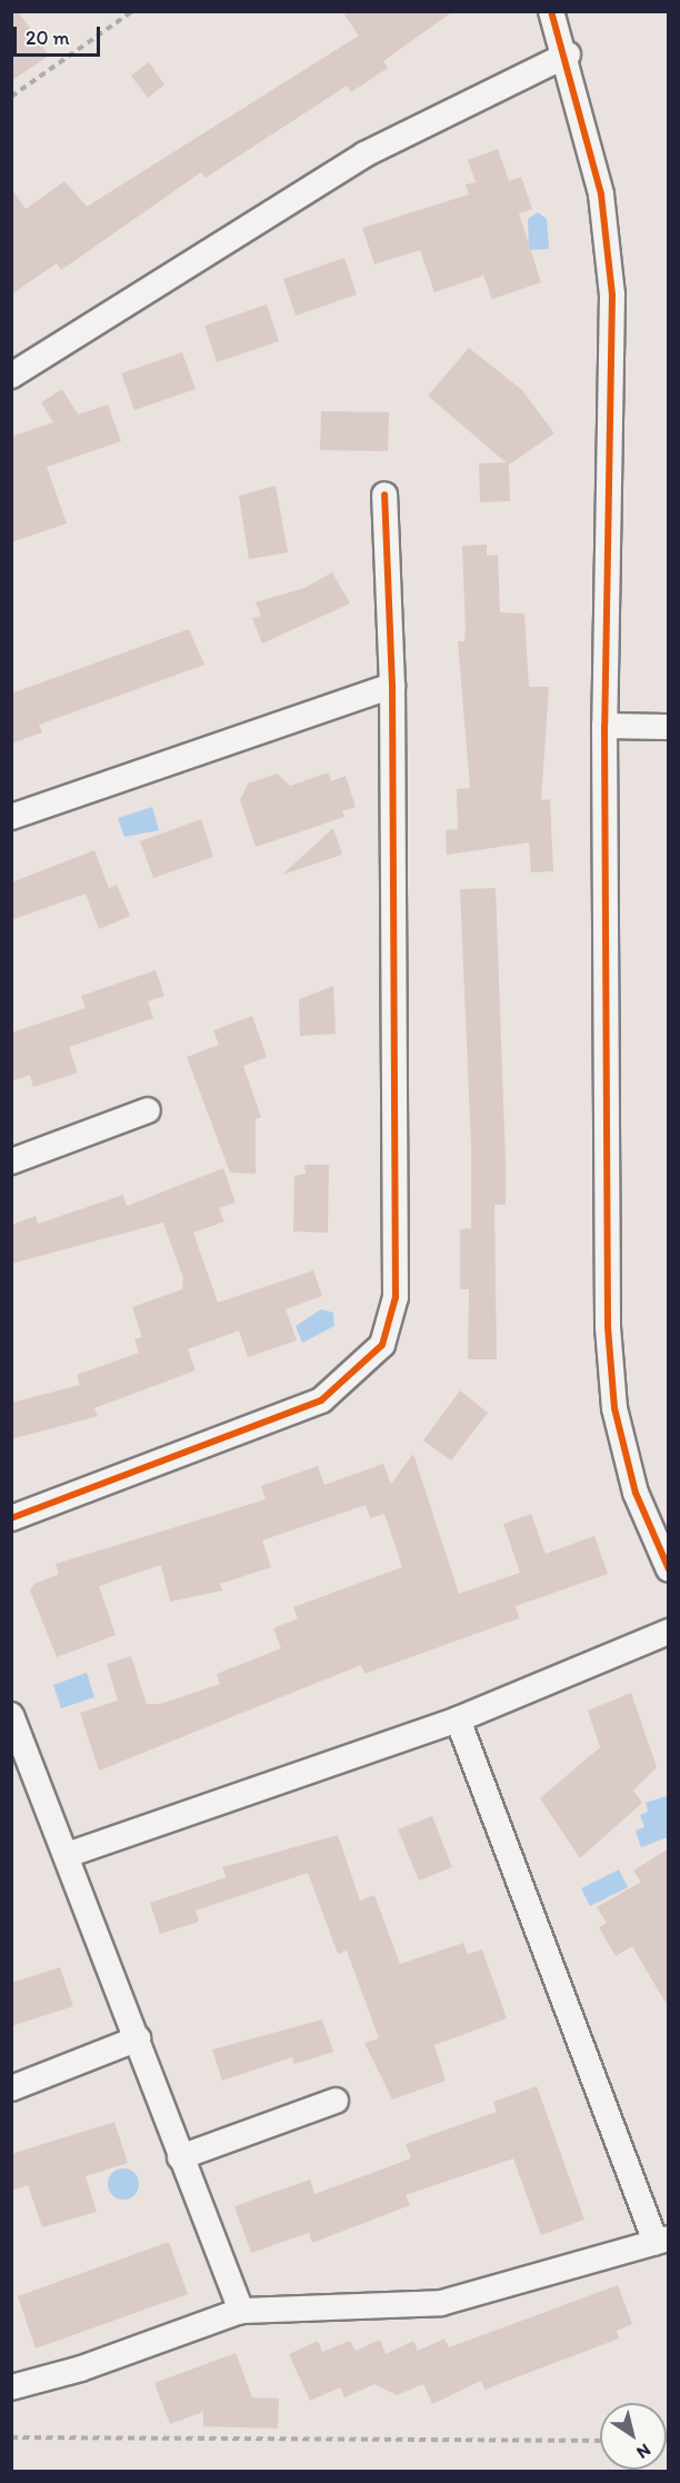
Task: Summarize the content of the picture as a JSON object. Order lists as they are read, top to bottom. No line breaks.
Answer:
{"scale_bar":"20 m","north":"bottom right"}
